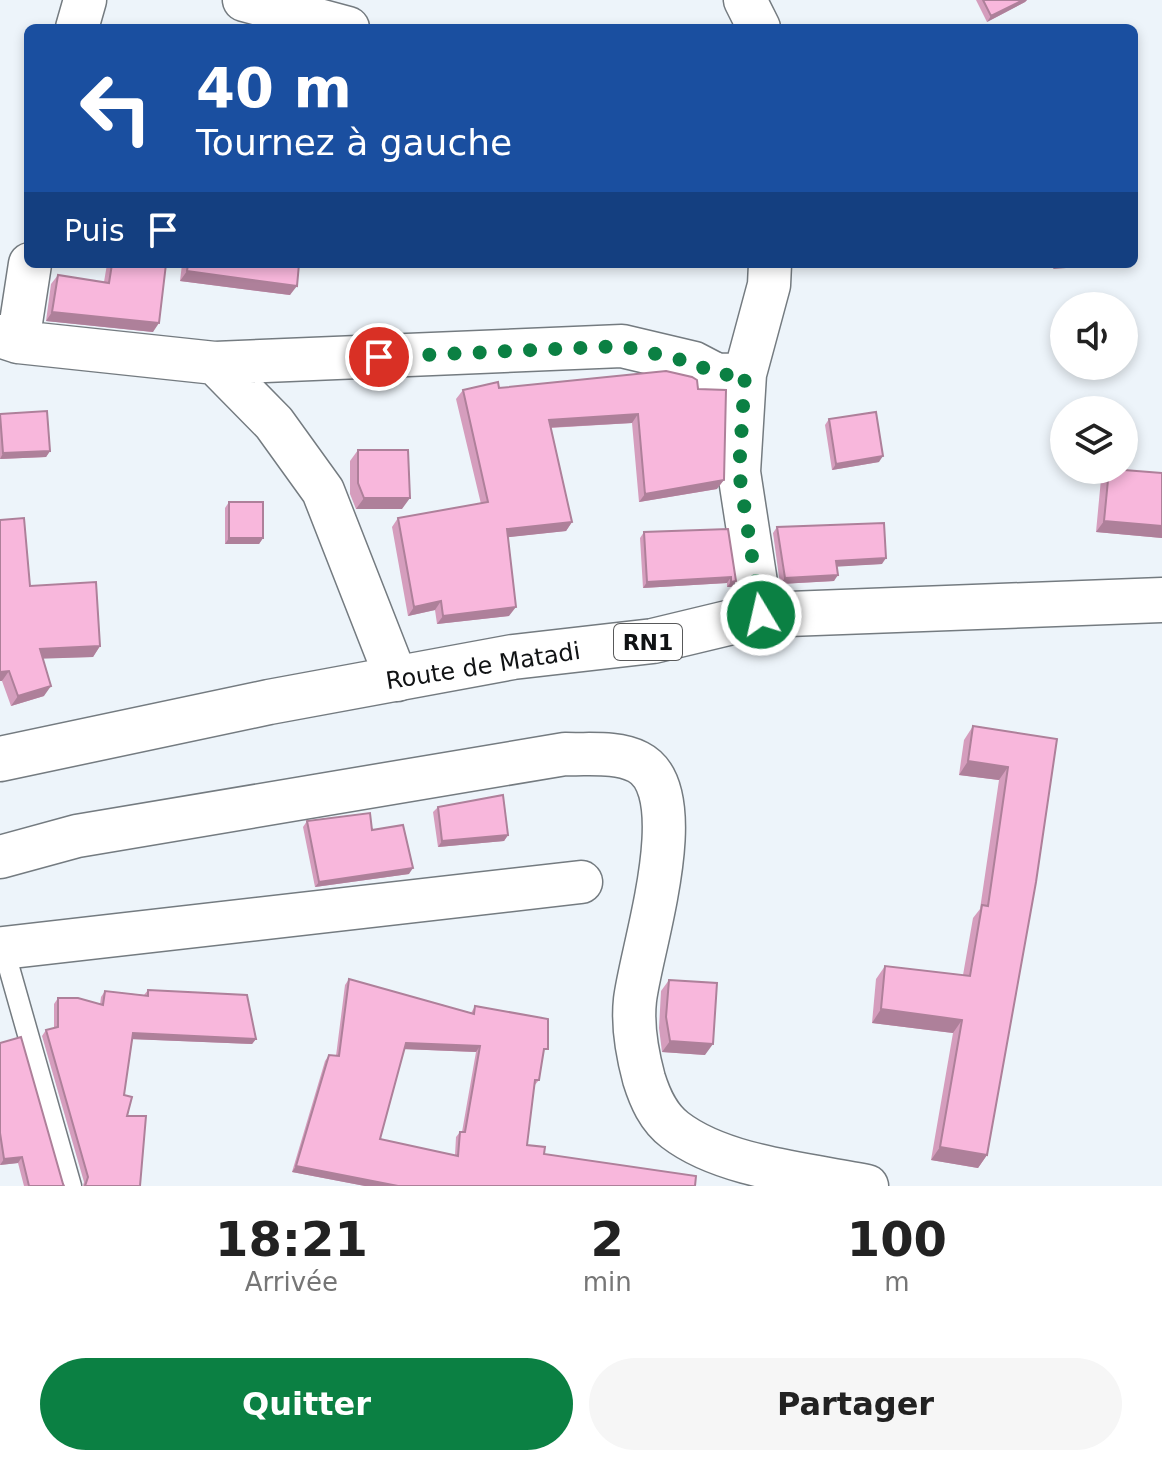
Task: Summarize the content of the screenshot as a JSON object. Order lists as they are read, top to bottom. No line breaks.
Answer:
{"streets":{"highway":["RN1","Route de Matadi"]},"page":{"turn":["40 m","Tournez à gauche"],"then":"Puis","eta":["18:21","Arrivée","2","min","100","m"],"buttons":["Quitter","Partager"]}}
